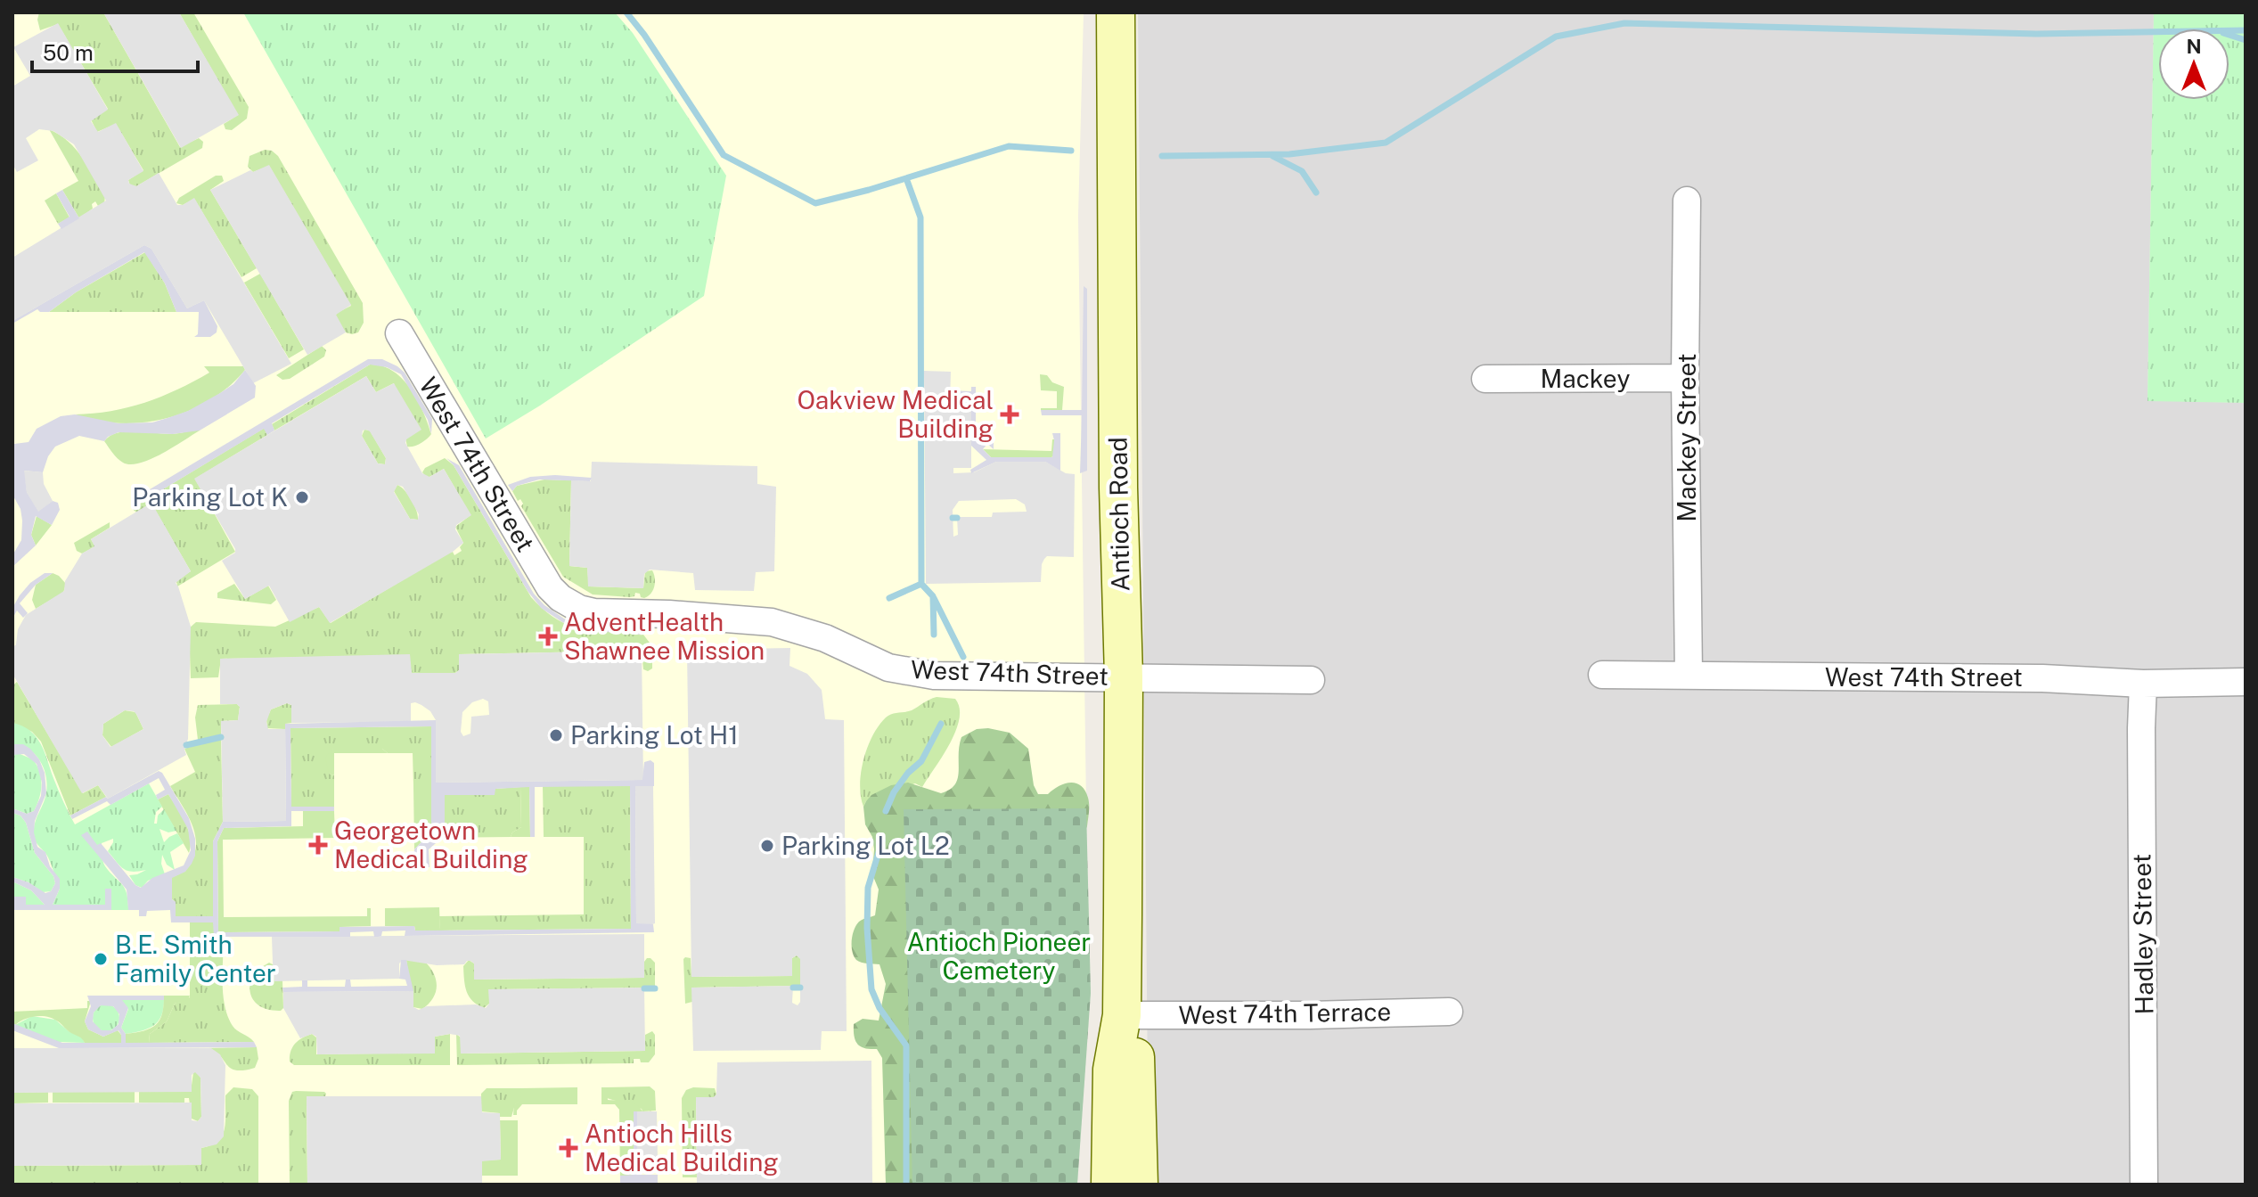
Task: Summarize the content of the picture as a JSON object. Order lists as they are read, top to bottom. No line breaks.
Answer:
{"streets":{"main road":["Antioch Road"],"street":["Mackey","Mackey Street","West 74th Street","Hadley Street","West 74th Terrace"]},"crossings":[["Mackey","Mackey Street"],["Mackey Street","West 74th Street"],["West 74th Street","Antioch Road"],["West 74th Street","Hadley Street"],["Antioch Road","West 74th Terrace"]],"parks":["Antioch Pioneer Cemetery"],"places":{"health":["Oakview Medical Building","AdventHealth Shawnee Mission","Georgetown Medical Building","Antioch Hills Medical Building"],"other":["Parking Lot K","Parking Lot H1","Parking Lot L2","B.E. Smith Family Center"]},"scale_bar":"50 m","north":"top"}
